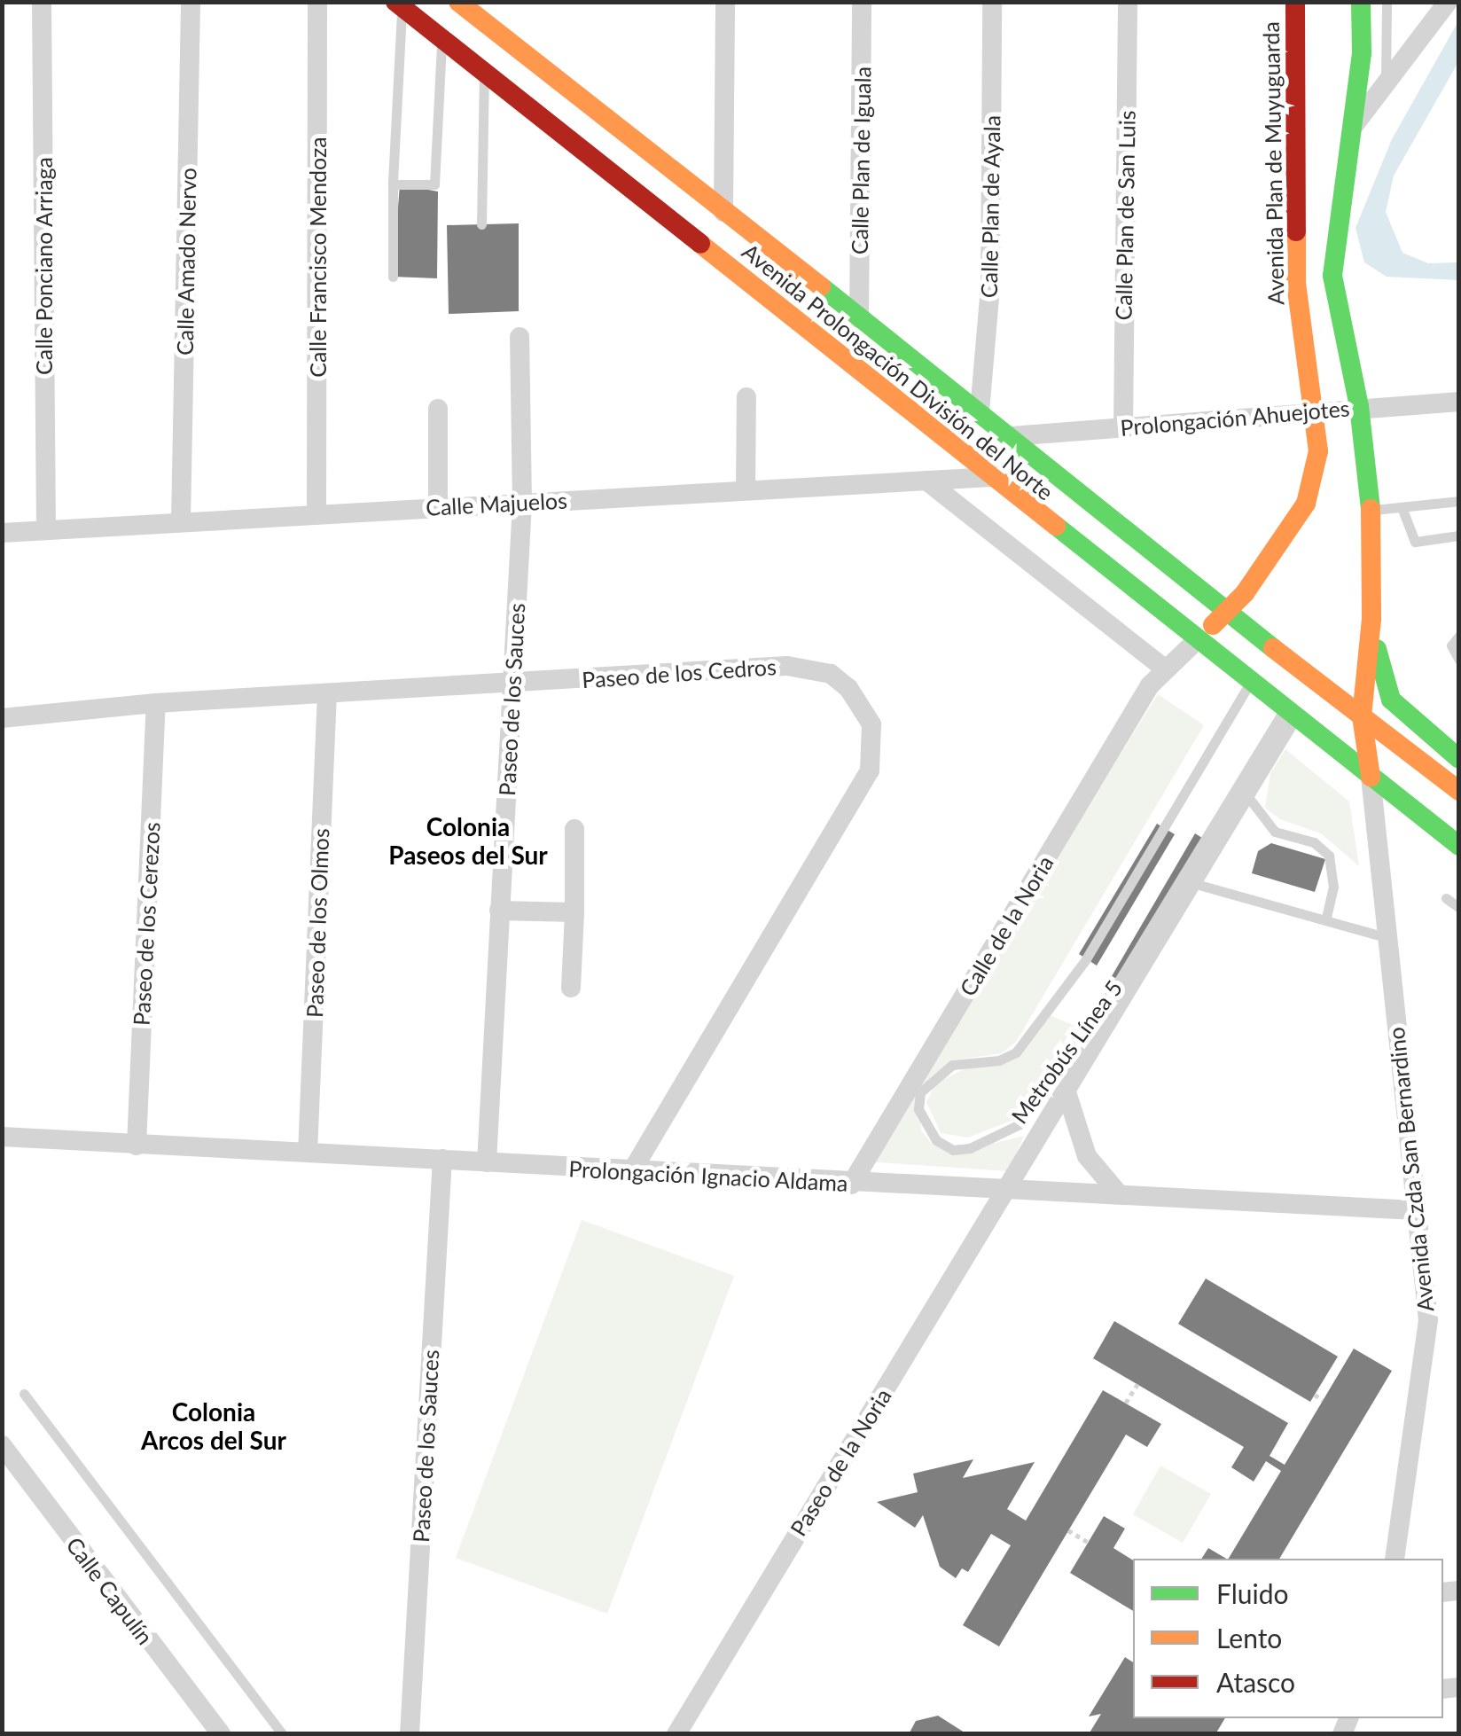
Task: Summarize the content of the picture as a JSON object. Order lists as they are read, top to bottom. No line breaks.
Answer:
{"streets":{"main road":["Avenida Plan de Muyuguarda","Avenida Prolongación División del Norte"],"street":["Calle Plan de Iguala","Calle Plan de Ayala","Calle Plan de San Luis","Calle Francisco Mendoza","Calle Amado Nervo","Calle Ponciano Arriaga","Prolongación Ahuejotes","Calle Majuelos","Paseo de los Cedros","Paseo de los Sauces","Paseo de los Olmos","Paseo de los Cerezos","Calle de la Noria","Avenida Czda San Bernardino","Prolongación Ignacio Aldama","Paseo de la Noria","Calle Capulín"],"lane":["Metrobús Línea 5"]},"crossings":[["Calle Plan de Iguala","Avenida Prolongación División del Norte"],["Avenida Plan de Muyuguarda","Avenida Prolongación División del Norte"],["Avenida Plan de Muyuguarda","Prolongación Ahuejotes"],["Avenida Plan de Muyuguarda","Calle de la Noria"],["Calle Plan de Ayala","Avenida Prolongación División del Norte"],["Calle Plan de San Luis","Prolongación Ahuejotes"],["Calle Francisco Mendoza","Calle Majuelos"],["Calle Amado Nervo","Calle Majuelos"],["Calle Ponciano Arriaga","Calle Majuelos"],["Avenida Prolongación División del Norte","Prolongación Ahuejotes"],["Avenida Prolongación División del Norte","Calle Majuelos"],["Avenida Prolongación División del Norte","Calle de la Noria"],["Avenida Prolongación División del Norte","Metrobús Línea 5"],["Avenida Prolongación División del Norte","Avenida Czda San Bernardino"],["Calle Majuelos","Paseo de los Sauces"],["Paseo de los Cedros","Paseo de los Sauces"],["Paseo de los Cedros","Paseo de los Olmos"],["Paseo de los Cedros","Paseo de los Cerezos"],["Paseo de los Cedros","Prolongación Ignacio Aldama"],["Paseo de los Sauces","Prolongación Ignacio Aldama"],["Paseo de los Olmos","Prolongación Ignacio Aldama"],["Paseo de los Cerezos","Prolongación Ignacio Aldama"],["Calle de la Noria","Prolongación Ignacio Aldama"],["Avenida Czda San Bernardino","Prolongación Ignacio Aldama"],["Prolongación Ignacio Aldama","Paseo de la Noria"]],"districts":["Colonia Paseos del Sur","Colonia Arcos del Sur"],"legend":["Fluido","Lento","Atasco"]}
